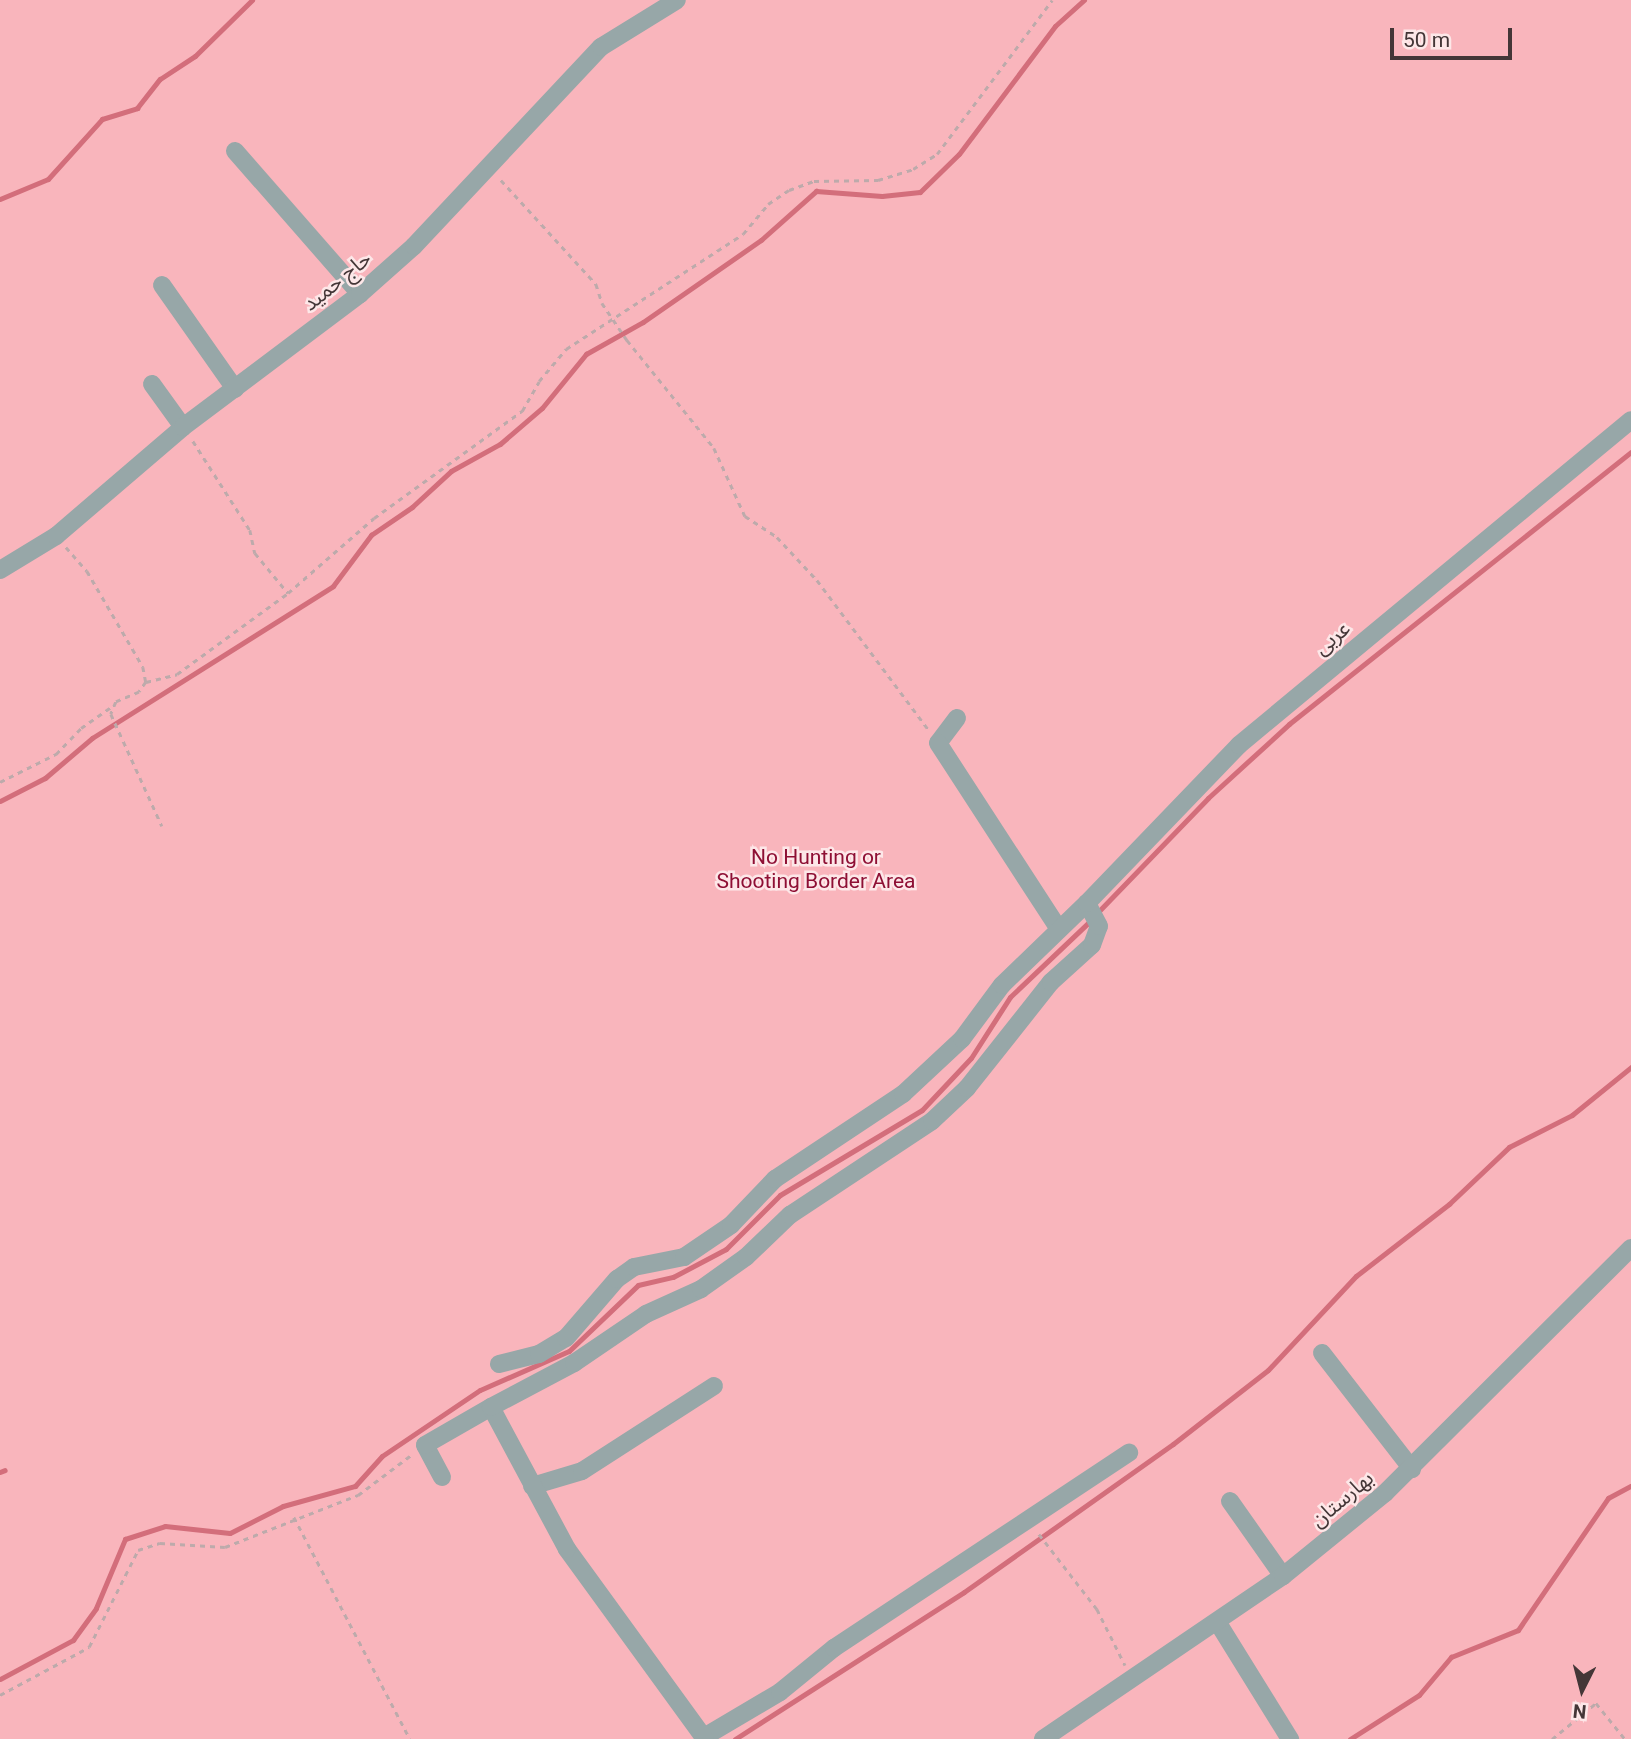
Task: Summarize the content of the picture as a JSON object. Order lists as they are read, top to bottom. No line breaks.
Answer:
{"streets":{"street":["حاج حمید","عربی","بهارستان"]},"parks":["No Hunting or Shooting Border Area"],"scale_bar":"50 m","north":"bottom"}
